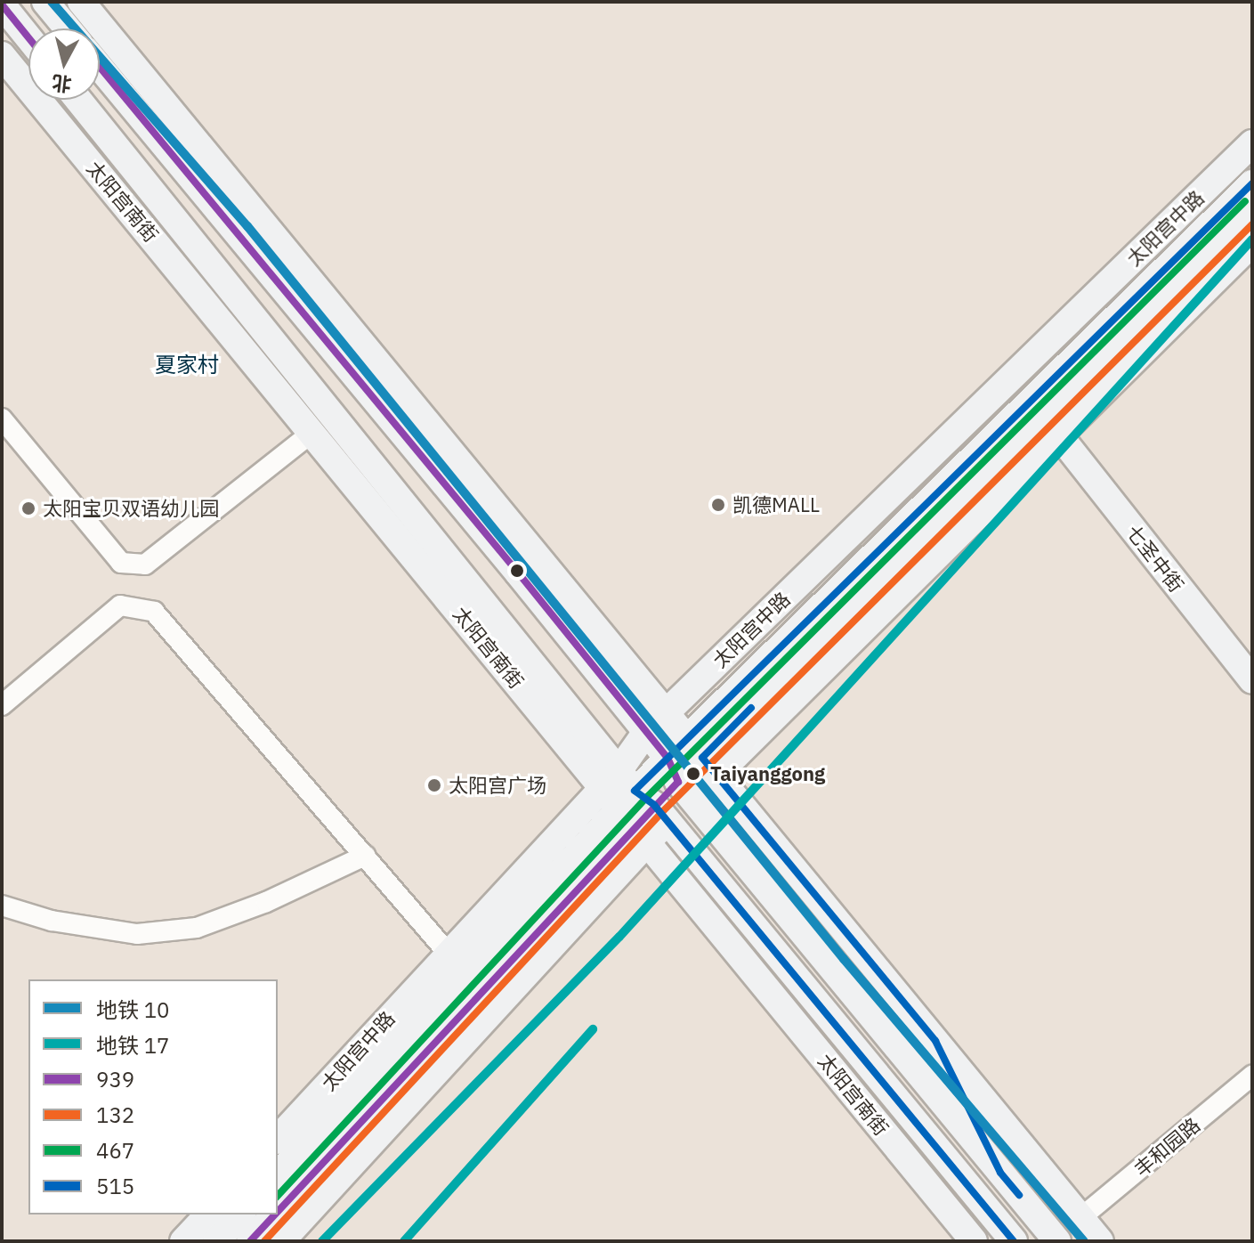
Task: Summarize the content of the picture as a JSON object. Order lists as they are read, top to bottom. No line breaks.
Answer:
{"streets":{"street":["太阳宫南街","太阳宫中路","七圣中街","丰和园路"]},"crossings":[["太阳宫南街","太阳宫中路"],["太阳宫中路","七圣中街"]],"districts":["夏家村"],"places":["凯德MALL","太阳宝贝双语幼儿园","Taiyanggong","太阳宫广场"],"lines":["metro line 10","transit line 939","transit line 515","transit line 467","transit line 132","metro line 17"],"legend":["地铁 10","地铁 17","939","132","467","515"],"north":"bottom"}
